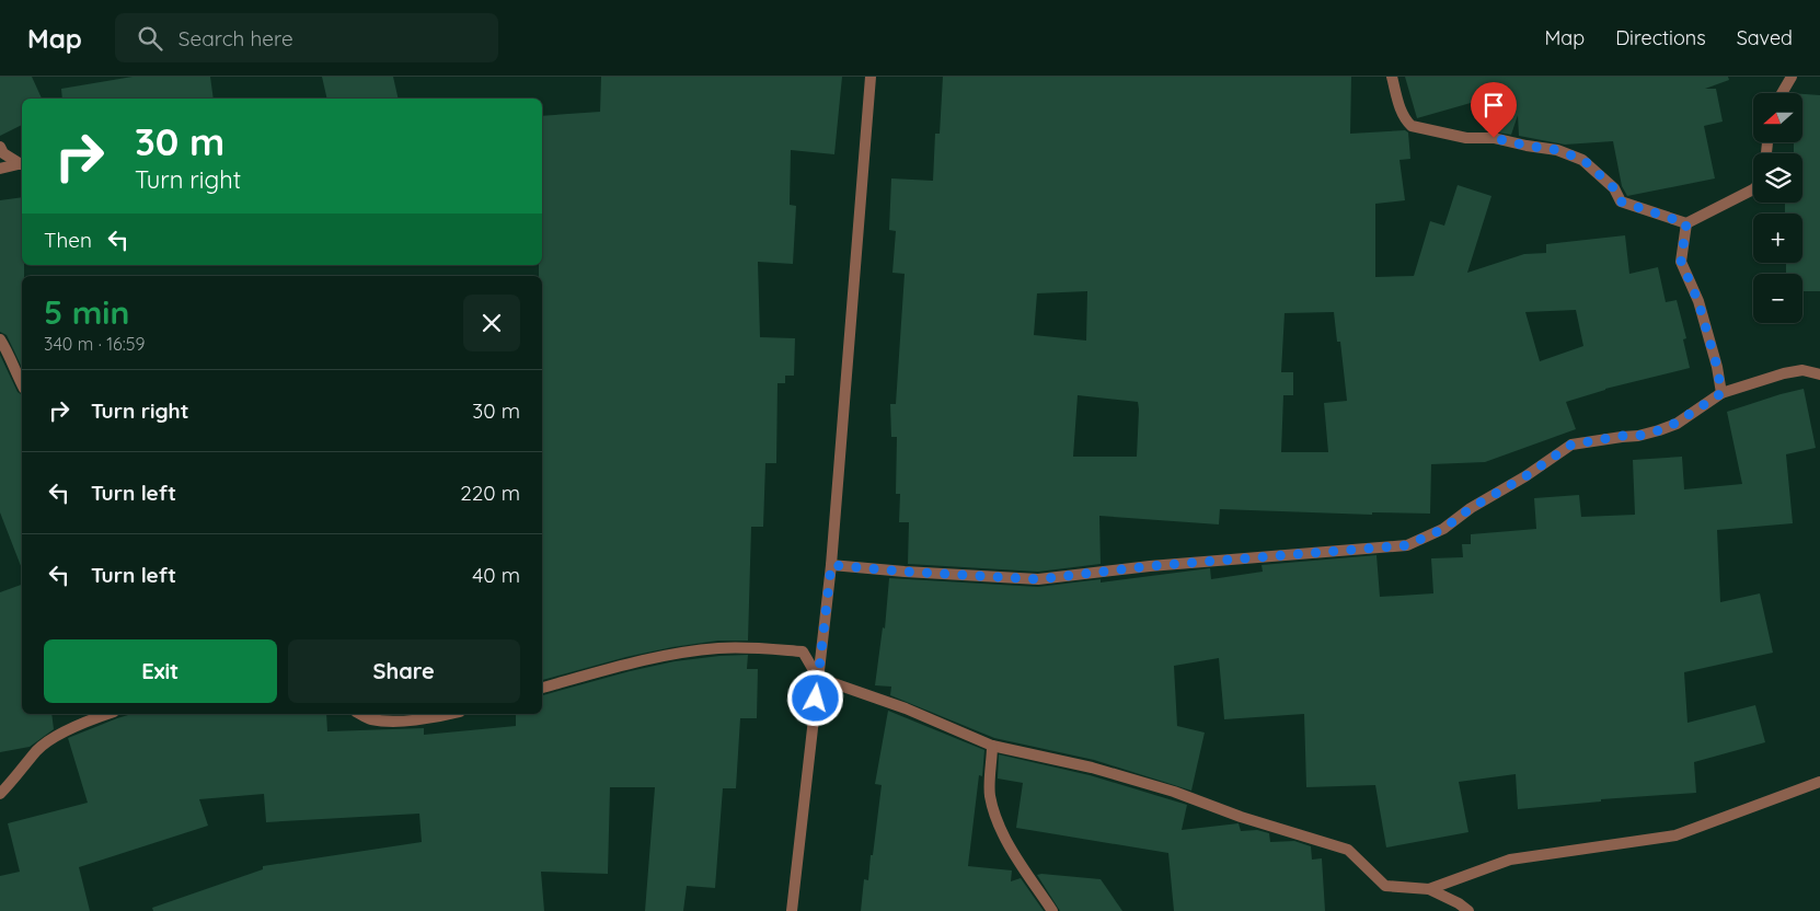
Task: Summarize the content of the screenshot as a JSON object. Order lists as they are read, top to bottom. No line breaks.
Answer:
{"north":"left","page":{"header":"Map","search":"Search here","nav":["Map","Directions","Saved"],"map_buttons":["+","−"],"turn":["30 m","Turn right"],"then":"Then","heading":["5 min","340 m · 16:59"],"list":[{"name":"Turn right","value":"30 m"},{"name":"Turn left","value":"220 m"},{"name":"Turn left","value":"40 m"}],"buttons":["Exit","Share"]}}
